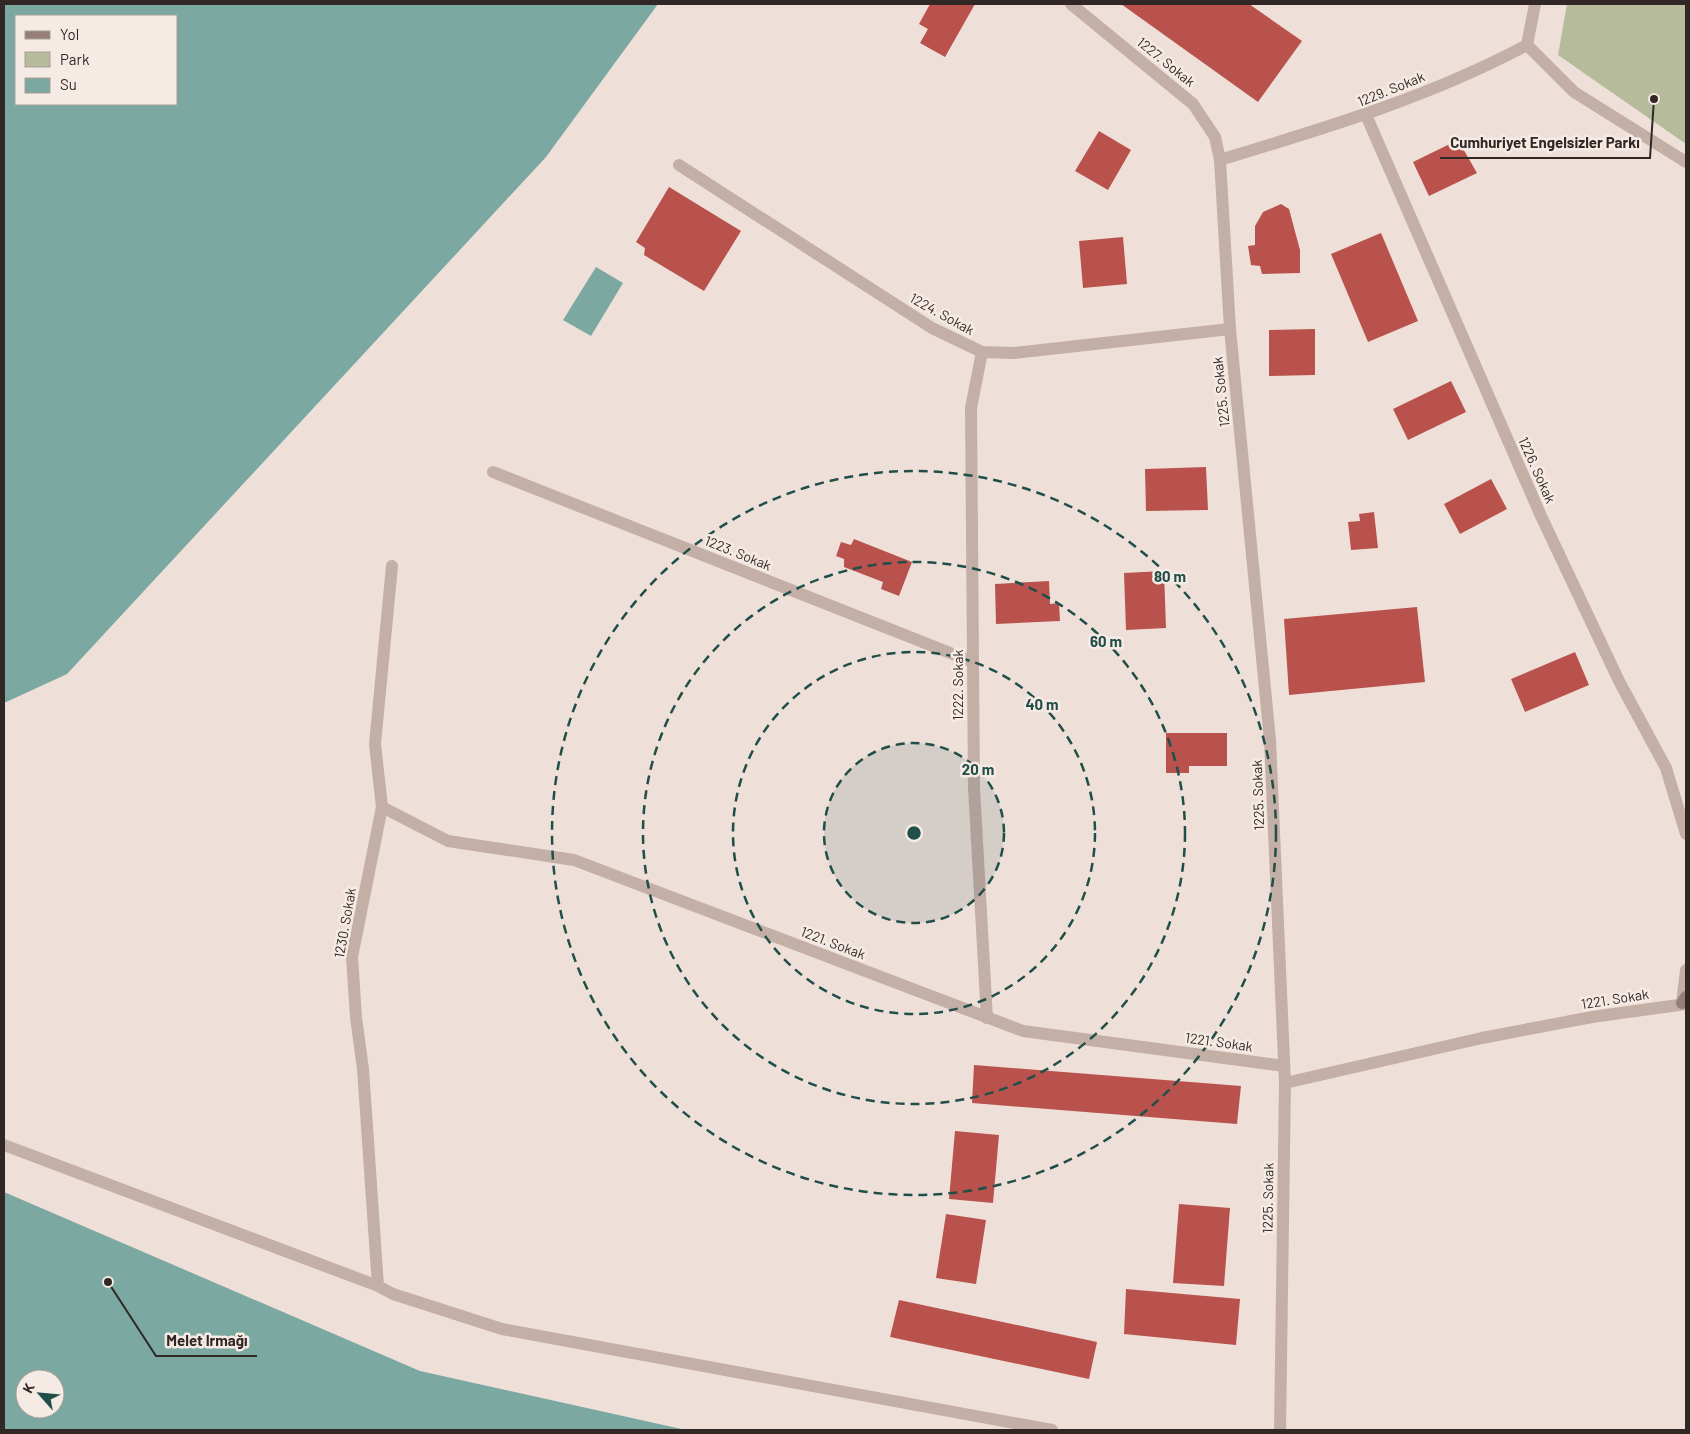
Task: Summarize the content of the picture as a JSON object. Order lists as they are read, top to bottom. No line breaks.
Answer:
{"streets":{"street":["1227. Sokak","1229. Sokak","1224. Sokak","1225. Sokak","1226. Sokak","1223. Sokak","1222. Sokak","1230. Sokak","1221. Sokak"]},"crossings":[["1227. Sokak","1229. Sokak"],["1227. Sokak","1225. Sokak"],["1229. Sokak","1225. Sokak"],["1229. Sokak","1226. Sokak"],["1224. Sokak","1225. Sokak"],["1224. Sokak","1222. Sokak"],["1225. Sokak","1221. Sokak"],["1223. Sokak","1222. Sokak"],["1222. Sokak","1221. Sokak"],["1230. Sokak","1221. Sokak"]],"places":["Cumhuriyet Engelsizler Parkı","Melet Irmağı"],"legend":["Yol","Park","Su"],"north":"top left","rings":["80 m","60 m","40 m","20 m"]}
